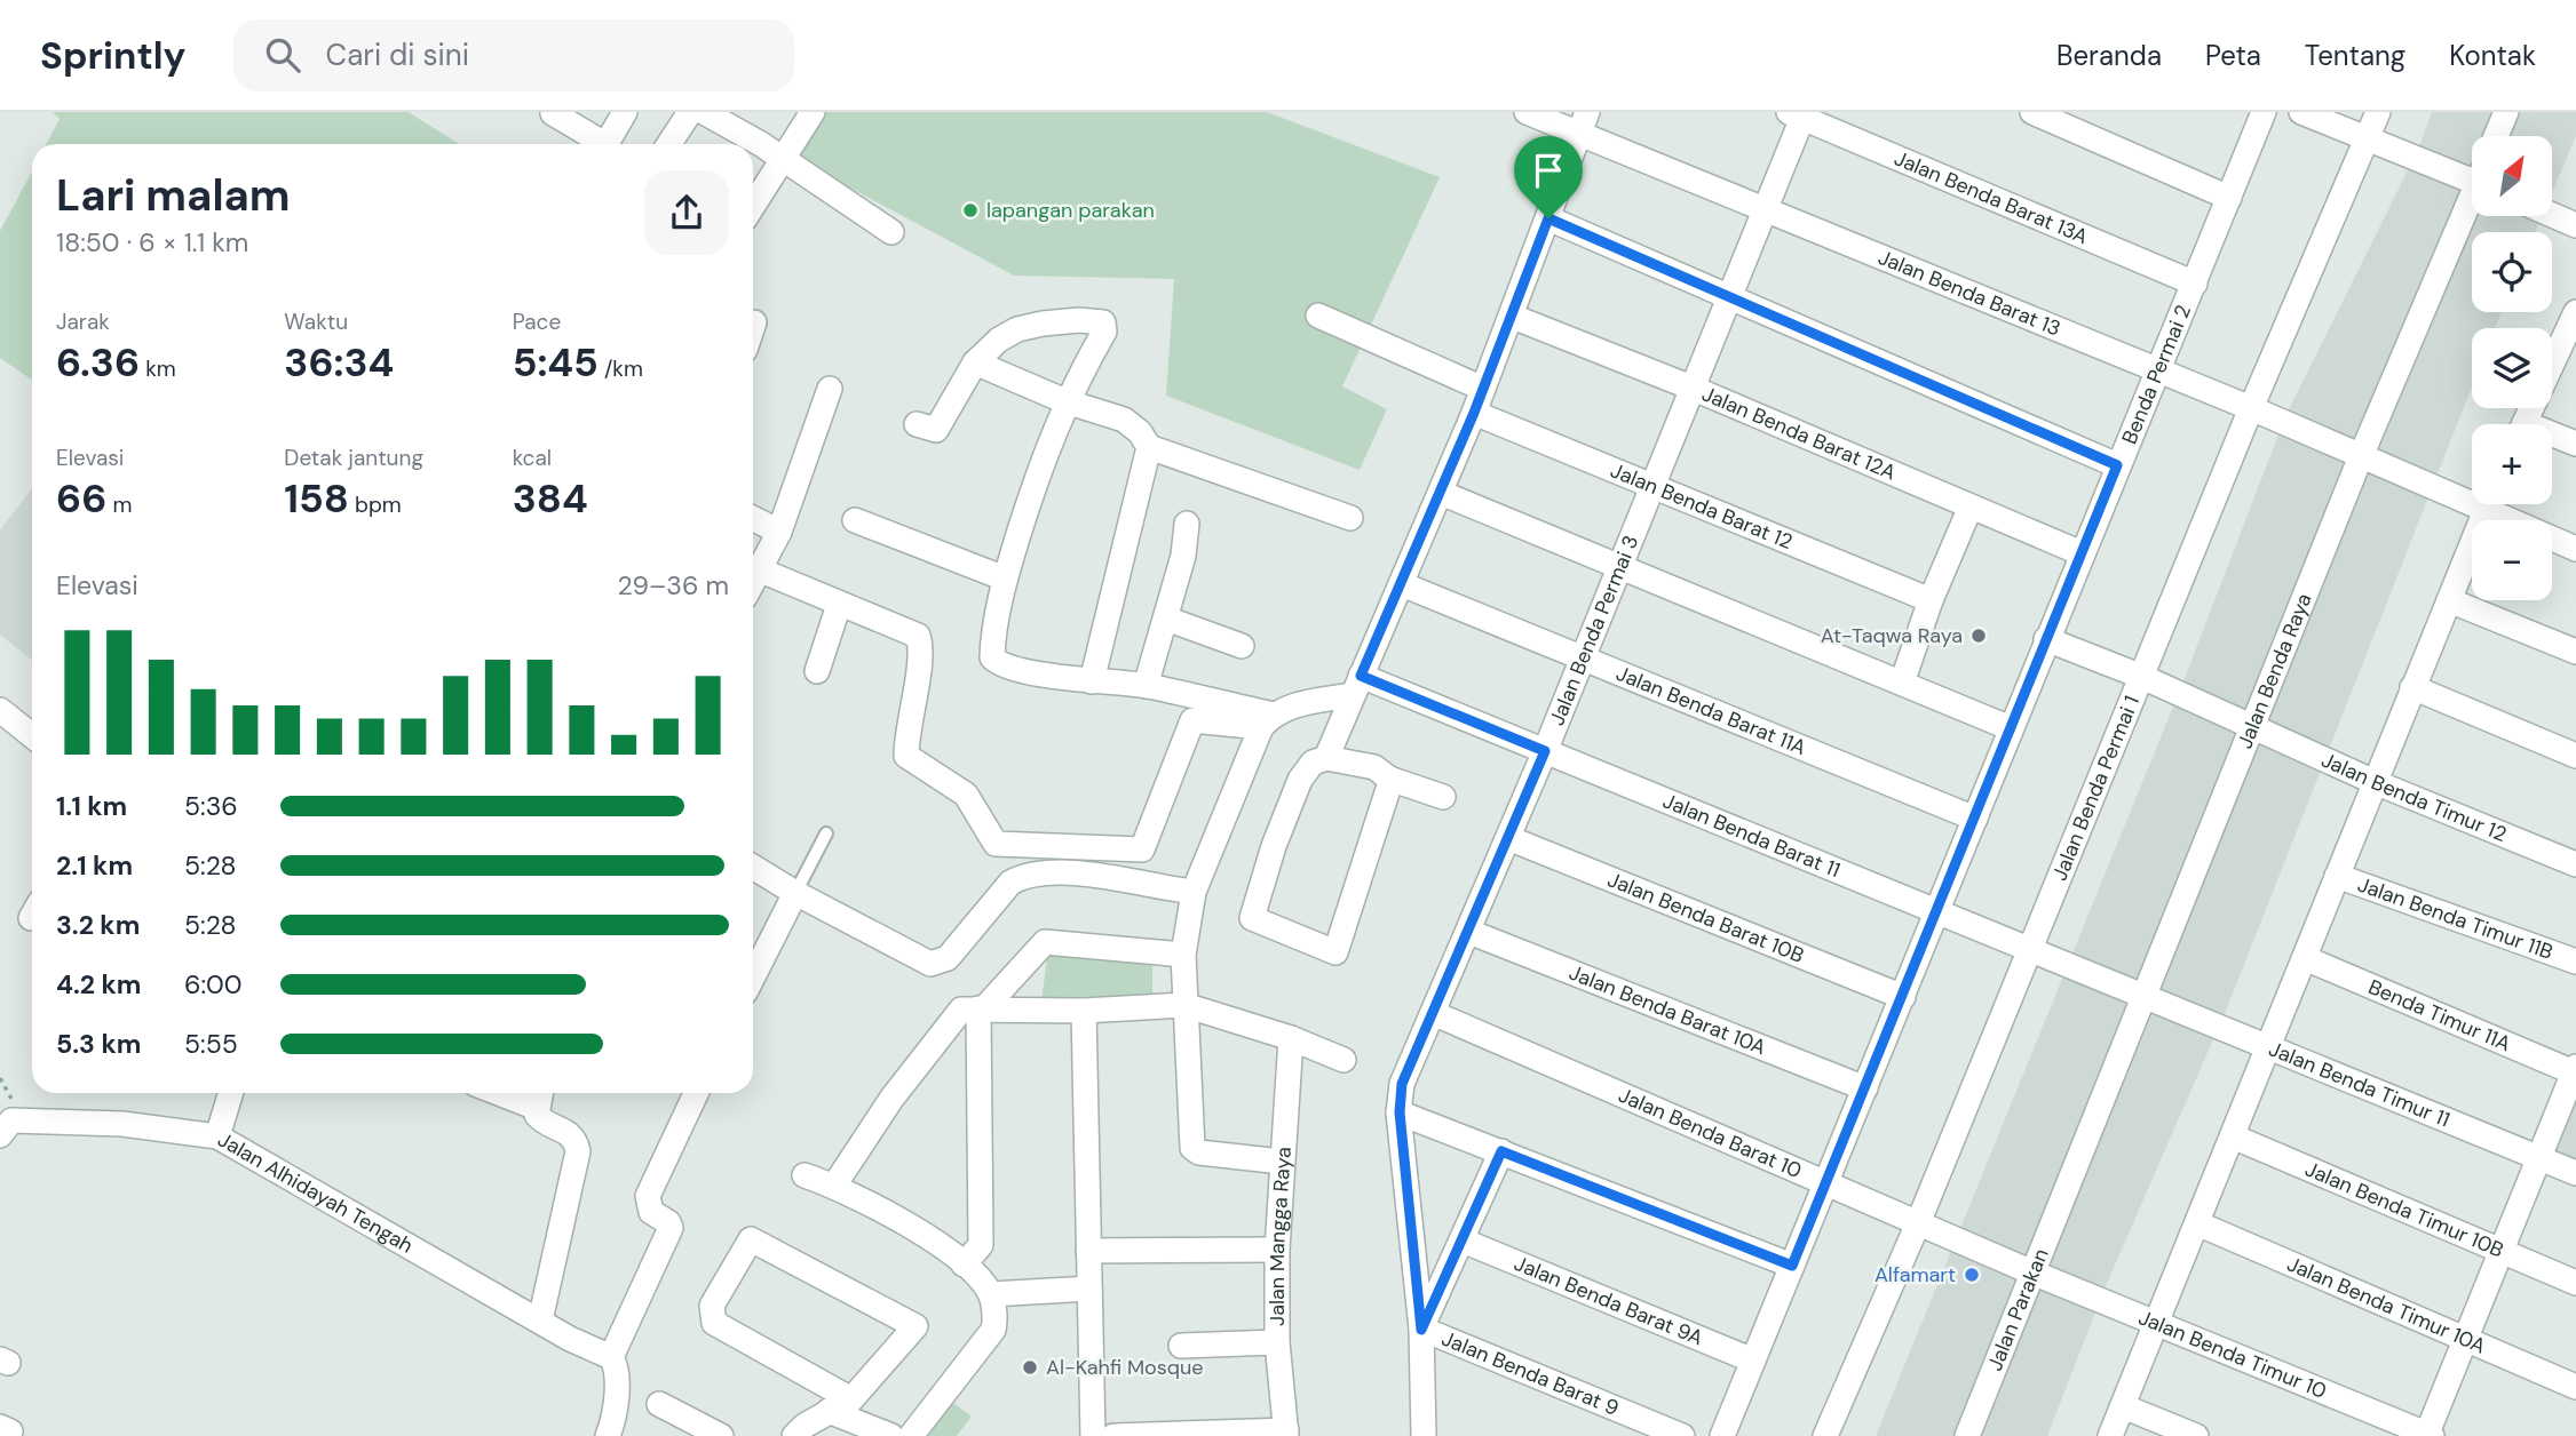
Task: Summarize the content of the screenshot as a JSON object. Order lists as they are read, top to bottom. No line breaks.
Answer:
{"streets":{"street":["Jalan Benda Barat 13A","Jalan Benda Barat 13","Benda Permai 2","Jalan Benda Barat 12A","Jalan Benda Barat 12","Jalan Benda Permai 3","Jalan Benda Raya","Jalan Benda Barat 11A","Jalan Benda Permai 1","Jalan Benda Timur 12","Jalan Benda Barat 11","Jalan Benda Barat 10B","Jalan Benda Timur 11B","Jalan Benda Barat 10A","Benda Timur 11A","Jalan Benda Timur 11","Jalan Benda Barat 10","Jalan Alhidayah Tengah","Jalan Benda Timur 10B","Jalan Mangga Raya","Jalan Benda Barat 9A","Jalan Benda Timur 10A","Jalan Parakan","Jalan Benda Timur 10","Jalan Benda Barat 9"]},"crossings":[["Jalan Benda Barat 13A","Benda Permai 2"],["Jalan Benda Barat 13A","Jalan Benda Permai 3"],["Jalan Benda Barat 13","Benda Permai 2"],["Jalan Benda Barat 13","Jalan Benda Permai 3"],["Jalan Benda Barat 13","Jalan Benda Raya"],["Jalan Benda Barat 13","Jalan Benda Permai 1"],["Benda Permai 2","Jalan Benda Barat 12A"],["Benda Permai 2","Jalan Benda Barat 11A"],["Benda Permai 2","Jalan Benda Barat 11"],["Benda Permai 2","Jalan Benda Barat 10B"],["Benda Permai 2","Jalan Benda Barat 10A"],["Benda Permai 2","Jalan Benda Barat 10"],["Benda Permai 2","Jalan Benda Barat 9A"],["Jalan Benda Barat 12A","Jalan Benda Permai 3"],["Jalan Benda Barat 12","Jalan Benda Permai 3"],["Jalan Benda Permai 3","Jalan Benda Barat 11A"],["Jalan Benda Permai 3","Jalan Benda Barat 11"],["Jalan Benda Permai 3","Jalan Benda Barat 10B"],["Jalan Benda Permai 3","Jalan Benda Barat 10A"],["Jalan Benda Permai 3","Jalan Benda Barat 10"],["Jalan Benda Permai 3","Jalan Benda Barat 9"],["Jalan Benda Raya","Jalan Benda Timur 12"],["Jalan Benda Raya","Jalan Benda Barat 11"],["Jalan Benda Raya","Jalan Benda Timur 11"],["Jalan Benda Raya","Jalan Parakan"],["Jalan Benda Permai 1","Jalan Benda Barat 11"],["Jalan Benda Permai 1","Jalan Benda Barat 10"],["Jalan Benda Barat 11","Jalan Benda Timur 11"],["Jalan Benda Barat 10","Jalan Parakan"],["Jalan Benda Barat 10","Jalan Benda Timur 10"],["Jalan Parakan","Jalan Benda Timur 10"]],"places":["lapangan parakan","At-Taqwa Raya","Alfamart","Al-Kahfi Mosque"],"north":"top right","page":{"header":"Sprintly","search":"Cari di sini","nav":["Beranda","Peta","Tentang","Kontak"],"map_buttons":["+","−"],"heading":["Lari malam","18:50 · 6 × 1.1 km"],"stats":[["Jarak","6.36 km"],["Waktu","36:34"],["Pace","5:45 /km"],["Elevasi","66 m"],["Detak jantung","158 bpm"],["kcal","384"]],"chart":["Elevasi","29–36 m"],"list":[{"name":"1.1 km","note":"5:36"},{"name":"2.1 km","note":"5:28"},{"name":"3.2 km","note":"5:28"},{"name":"4.2 km","note":"6:00"},{"name":"5.3 km","note":"5:55"}]}}
